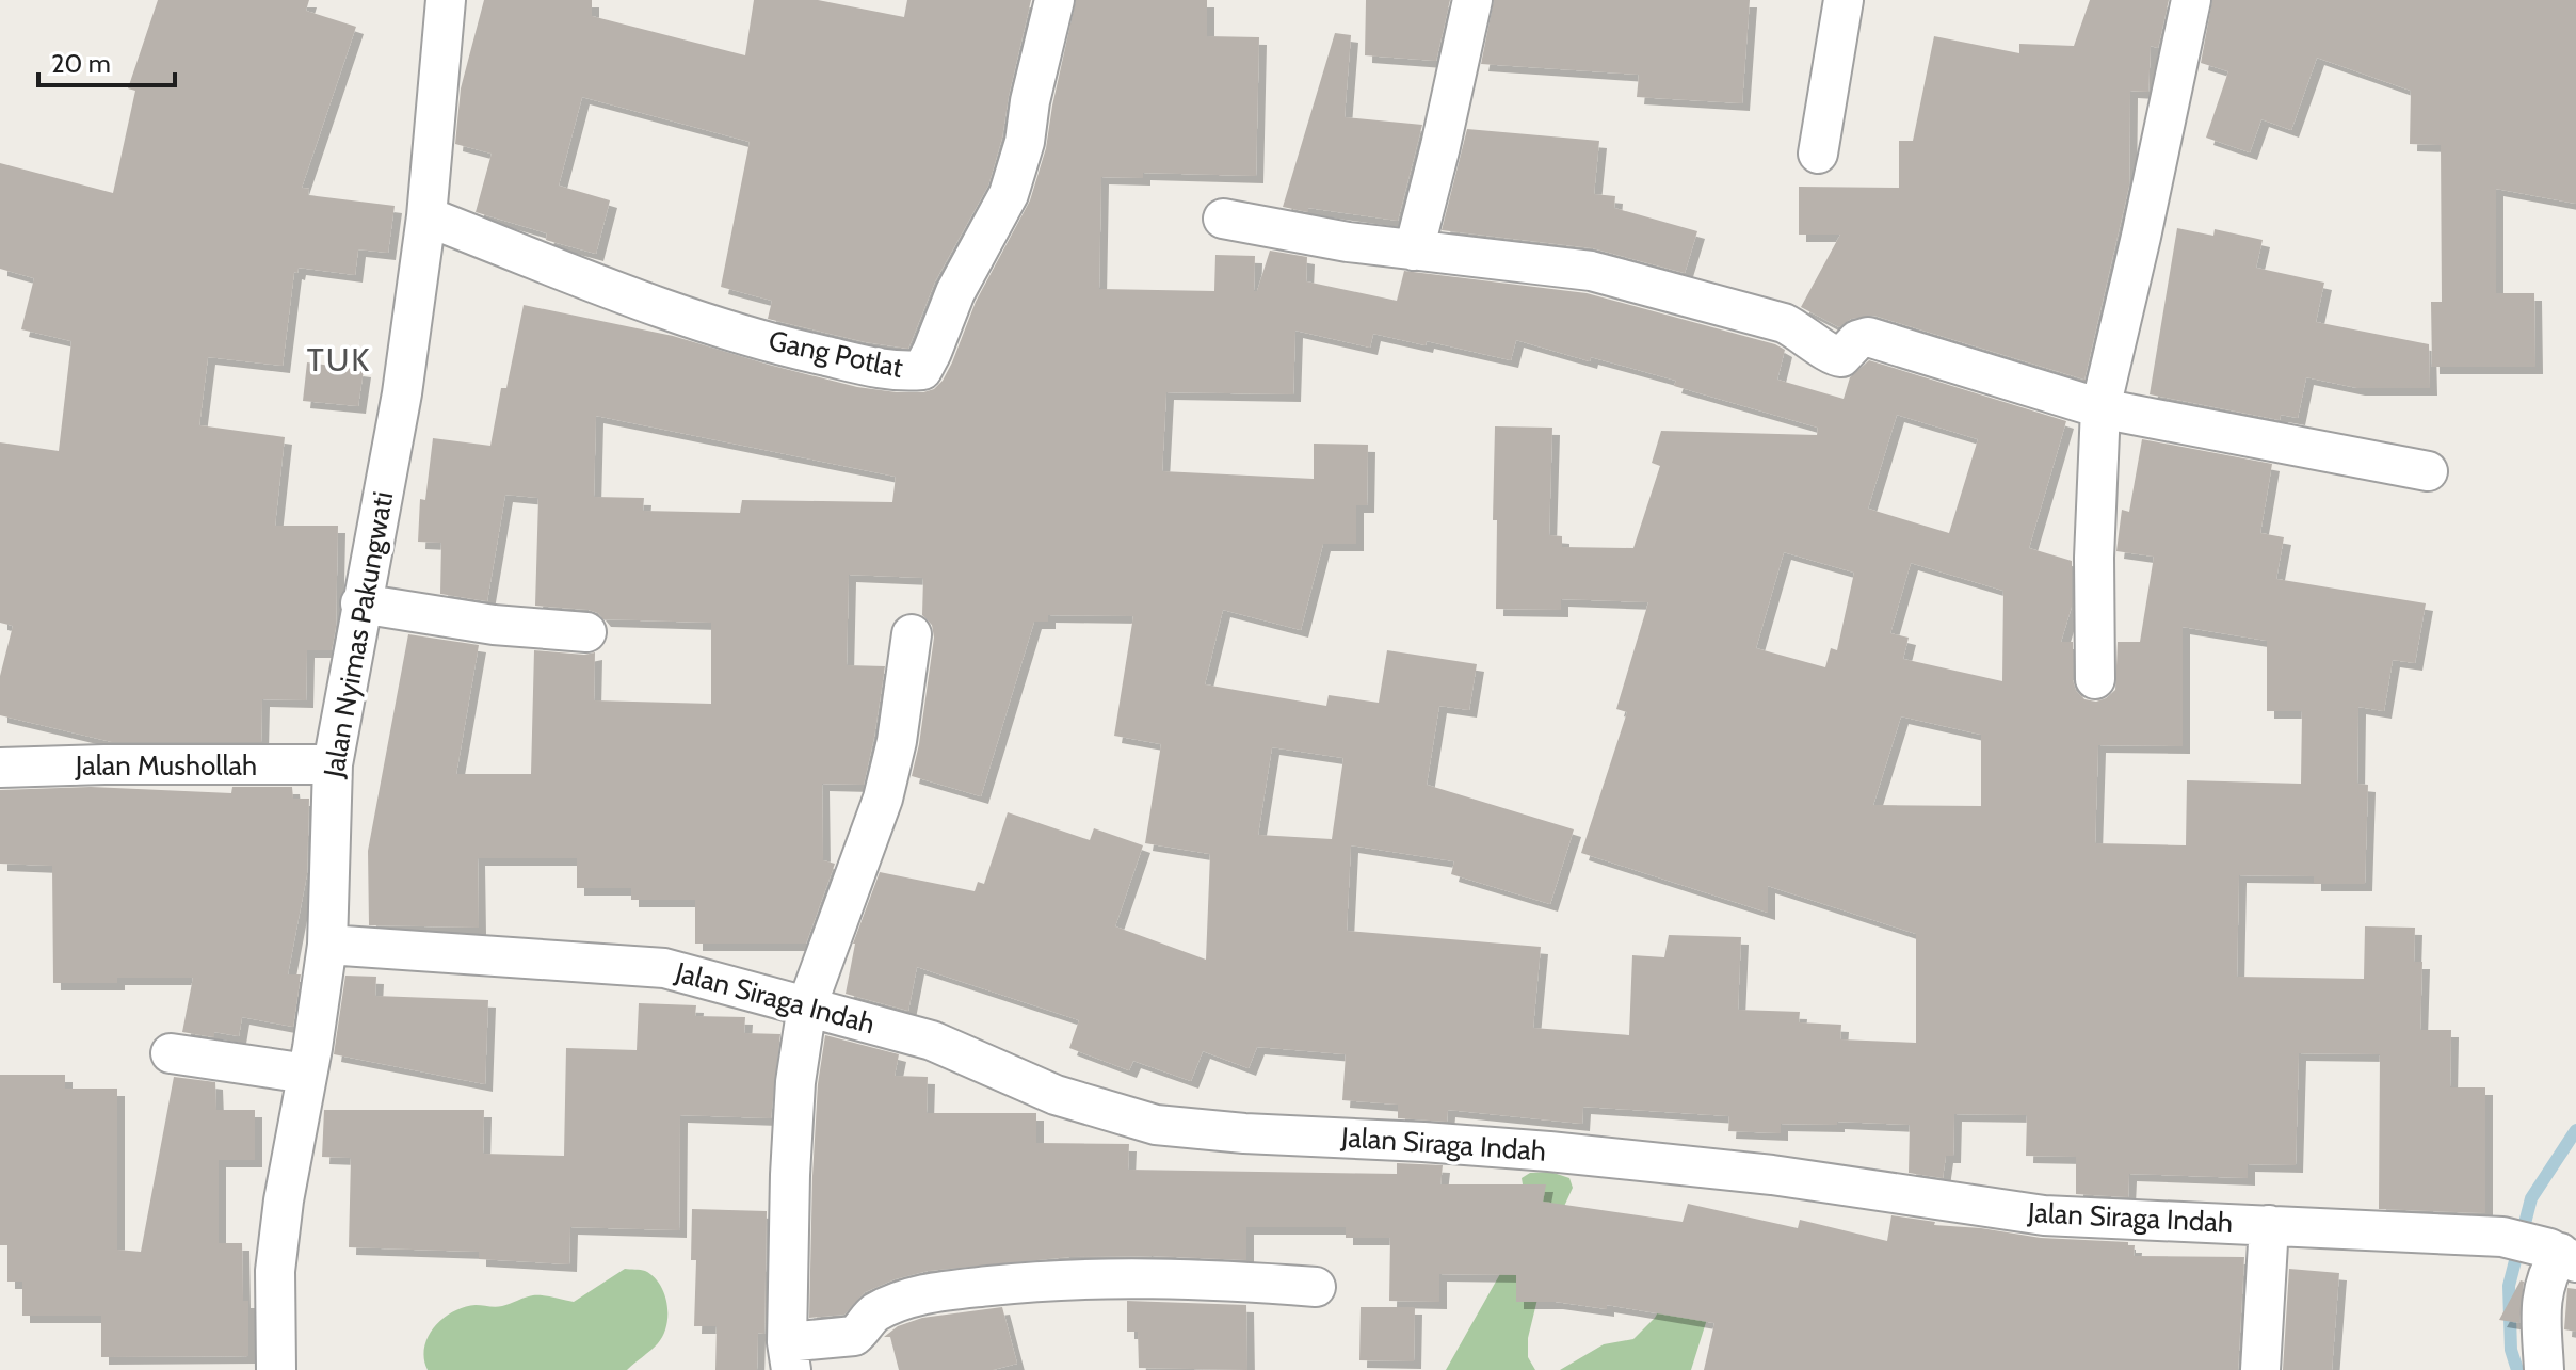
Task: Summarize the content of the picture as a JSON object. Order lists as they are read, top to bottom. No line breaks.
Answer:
{"streets":{"street":["Gang Potlat","Jalan Nyimas Pakungwati","Jalan Mushollah","Jalan Siraga Indah"]},"crossings":[["Gang Potlat","Jalan Nyimas Pakungwati"],["Jalan Nyimas Pakungwati","Jalan Mushollah"],["Jalan Nyimas Pakungwati","Jalan Siraga Indah"]],"districts":["TUK"],"scale_bar":"20 m"}
